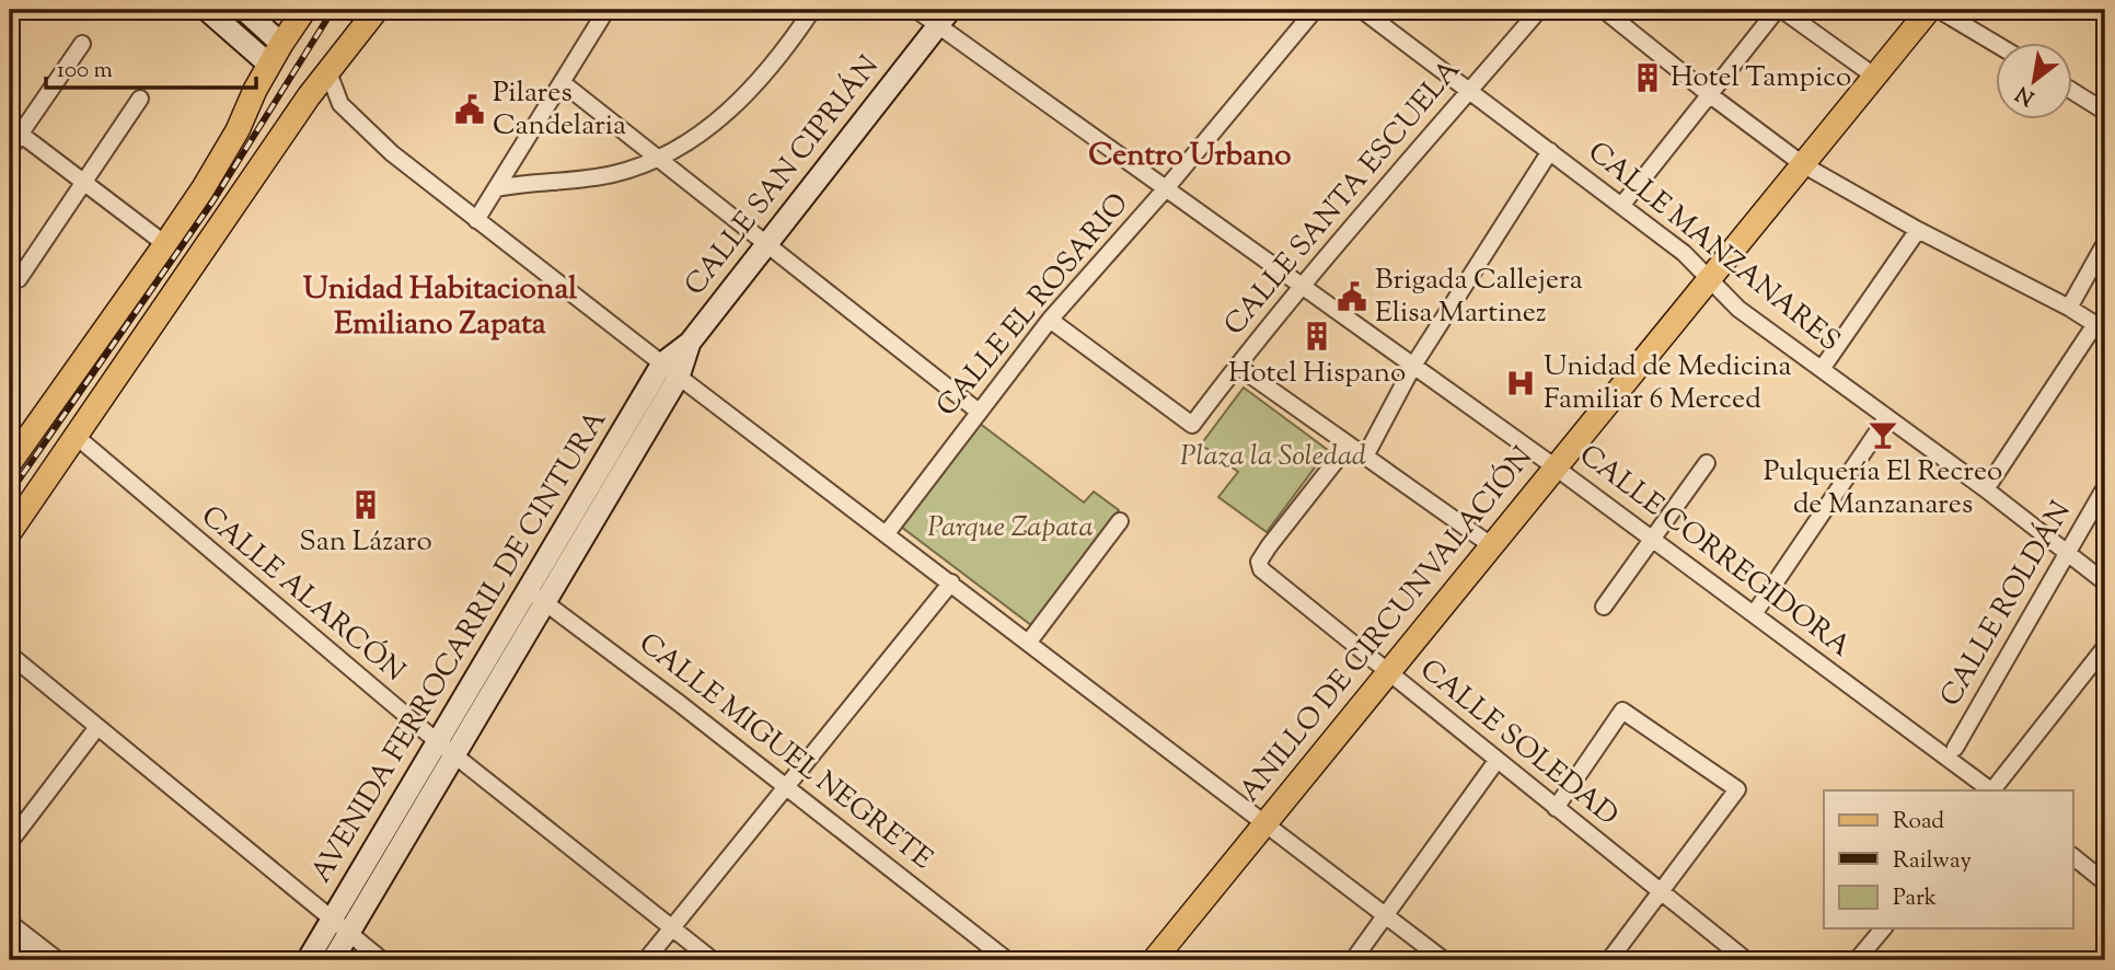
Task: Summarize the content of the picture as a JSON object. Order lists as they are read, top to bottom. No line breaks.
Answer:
{"streets":{"main road":["ANILLO DE CIRCUNVALACIÓN"],"street":["CALLE SAN CIPRIÁN","CALLE SANTA ESCUELA","CALLE MANZANARES","CALLE EL ROSARIO","CALLE CORREGIDORA","CALLE ALARCÓN","CALLE ROLDÁN","AVENIDA FERROCARRIL DE CINTURA","CALLE SOLEDAD","CALLE MIGUEL NEGRETE"]},"crossings":[["CALLE SAN CIPRIÁN","CALLE CORREGIDORA"],["CALLE SAN CIPRIÁN","AVENIDA FERROCARRIL DE CINTURA"],["CALLE SANTA ESCUELA","CALLE MANZANARES"],["CALLE SANTA ESCUELA","CALLE EL ROSARIO"],["CALLE SANTA ESCUELA","CALLE CORREGIDORA"],["CALLE MANZANARES","CALLE ROLDÁN"],["CALLE MANZANARES","ANILLO DE CIRCUNVALACIÓN"],["CALLE EL ROSARIO","CALLE CORREGIDORA"],["CALLE CORREGIDORA","ANILLO DE CIRCUNVALACIÓN"],["CALLE ALARCÓN","AVENIDA FERROCARRIL DE CINTURA"],["ANILLO DE CIRCUNVALACIÓN","CALLE SOLEDAD"],["AVENIDA FERROCARRIL DE CINTURA","CALLE MIGUEL NEGRETE"]],"districts":["Centro Urbano","Unidad Habitacional Emiliano Zapata"],"parks":["Plaza la Soledad","Parque Zapata"],"places":{"building":["Hotel Tampico","Hotel Hispano","San Lázaro"],"public building":["Pilares Candelaria","Brigada Callejera Elisa Martinez"],"hospital":["Unidad de Medicina Familiar 6 Merced"],"bar":["Pulquería El Recreo de Manzanares"]},"legend":["Road","Railway","Park"],"scale_bar":"100 m","north":"bottom left"}
